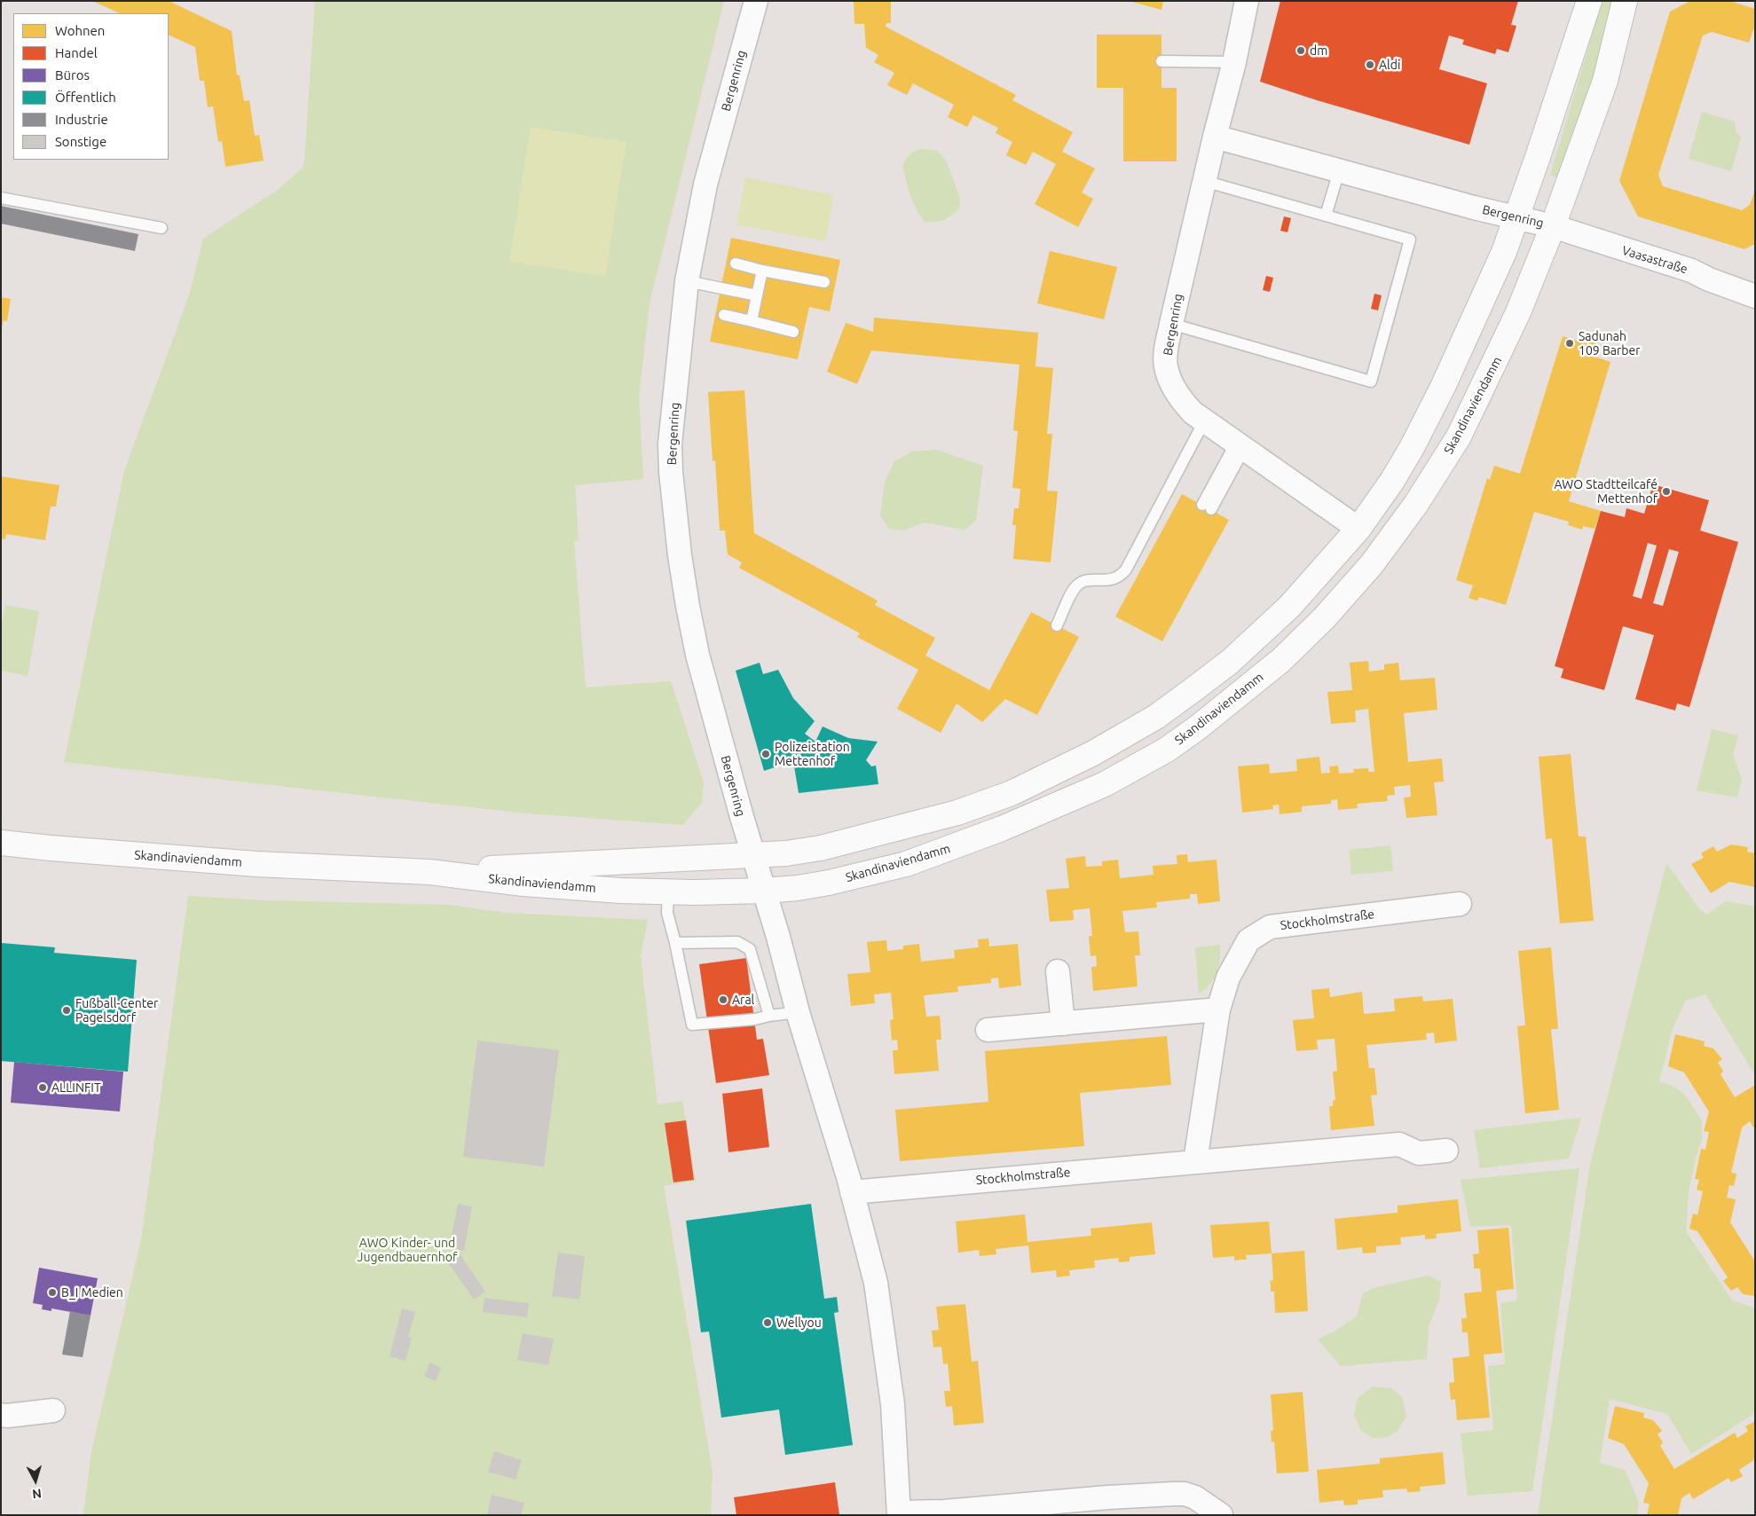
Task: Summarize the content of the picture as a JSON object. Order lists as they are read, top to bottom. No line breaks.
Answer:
{"streets":{"main road":["Skandinaviendamm"],"street":["Bergenring","Vaasastraße","Stockholmstraße"]},"crossings":[["Bergenring","Vaasastraße"],["Bergenring","Skandinaviendamm"],["Vaasastraße","Skandinaviendamm"]],"parks":["AWO Kinder- und Jugendbauernhof"],"places":["dm","Aldi","Sadunah 109 Barber","AWO Stadtteilcafé Mettenhof","Polizeistation Mettenhof","Aral","Fußball-Center Pagelsdorf","ALLINFIT","B_I Medien","Wellyou"],"legend":["Wohnen","Handel","Büros","Öffentlich","Industrie","Sonstige"],"north":"bottom"}
